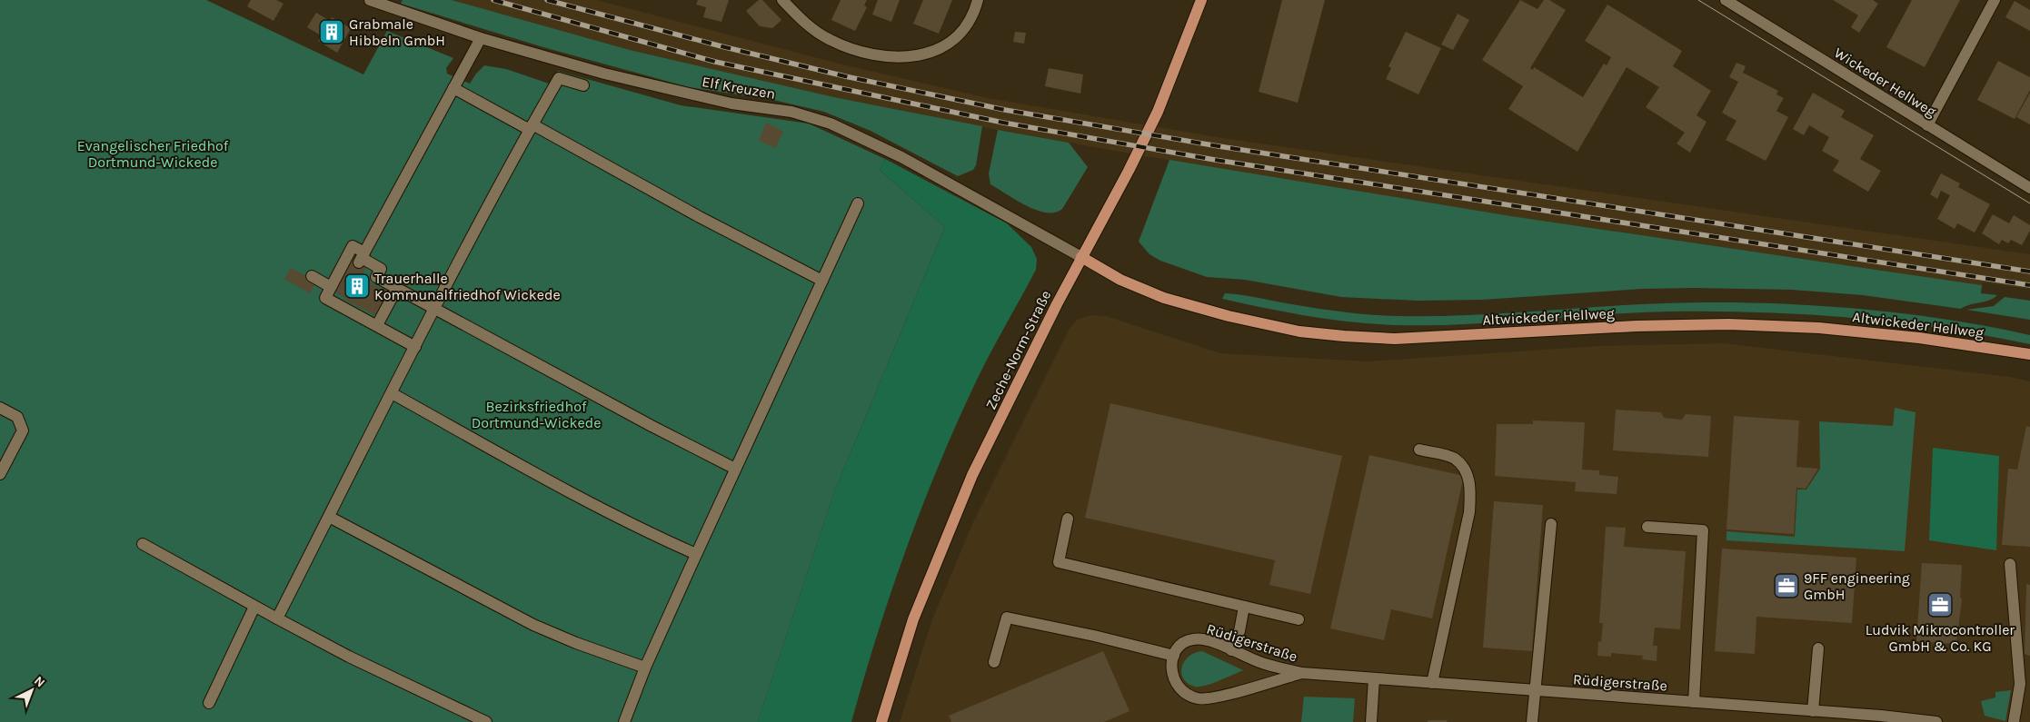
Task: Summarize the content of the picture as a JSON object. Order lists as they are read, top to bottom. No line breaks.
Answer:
{"streets":{"main road":["Altwickeder Hellweg","Zeche-Norm-Straße"],"street":["Wickeder Hellweg","Elf Kreuzen","Rüdigerstraße"]},"crossings":[["Elf Kreuzen","Altwickeder Hellweg"],["Elf Kreuzen","Zeche-Norm-Straße"],["Altwickeder Hellweg","Zeche-Norm-Straße"]],"parks":["Evangelischer Friedhof Dortmund-Wickede","Bezirksfriedhof Dortmund-Wickede"],"places":{"building":["Grabmale Hibbeln GmbH","Trauerhalle Kommunalfriedhof Wickede"],"office":["9FF engineering GmbH","Ludvik Mikrocontroller GmbH & Co. KG"]},"north":"top right"}
